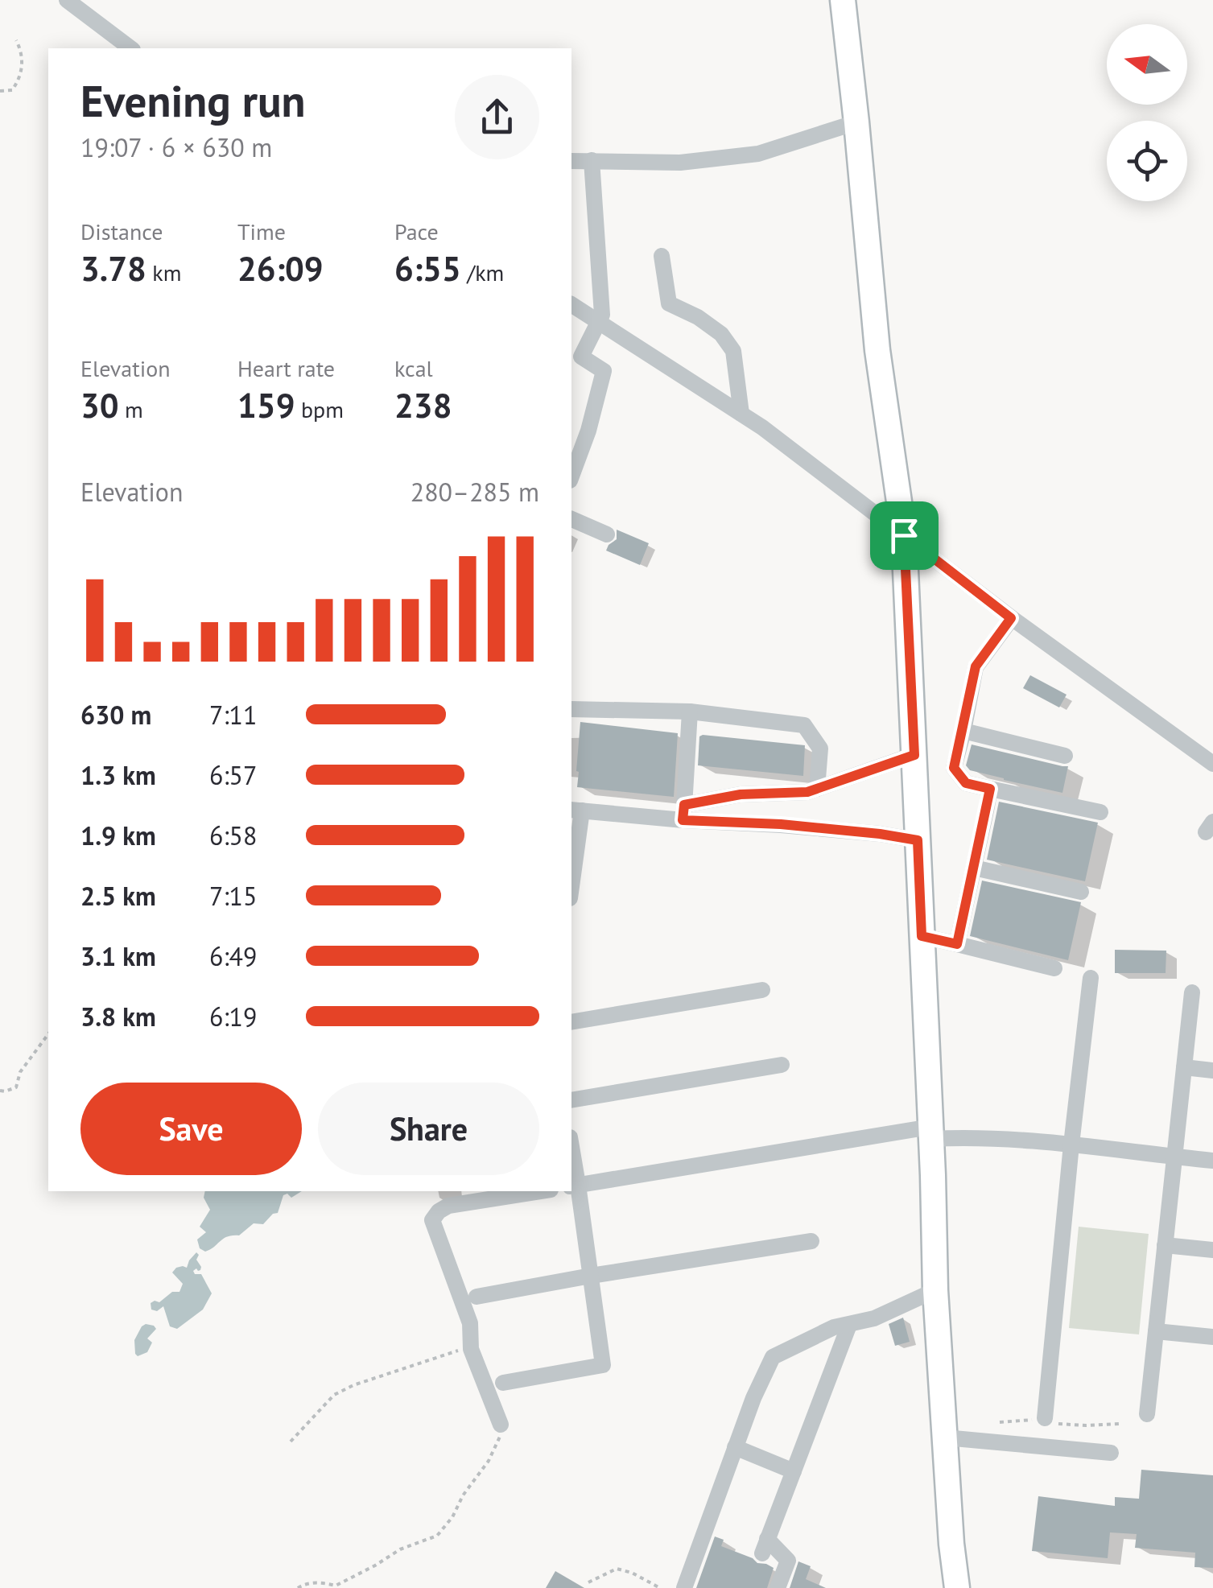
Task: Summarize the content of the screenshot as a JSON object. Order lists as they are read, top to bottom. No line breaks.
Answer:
{"north":"left","page":{"heading":["Evening run","19:07 · 6 × 630 m"],"stats":[["Distance","3.78 km"],["Time","26:09"],["Pace","6:55 /km"],["Elevation","30 m"],["Heart rate","159 bpm"],["kcal","238"]],"chart":["Elevation","280–285 m"],"list":[{"name":"630 m","note":"7:11"},{"name":"1.3 km","note":"6:57"},{"name":"1.9 km","note":"6:58"},{"name":"2.5 km","note":"7:15"},{"name":"3.1 km","note":"6:49"},{"name":"3.8 km","note":"6:19"}],"buttons":["Save","Share"]}}
